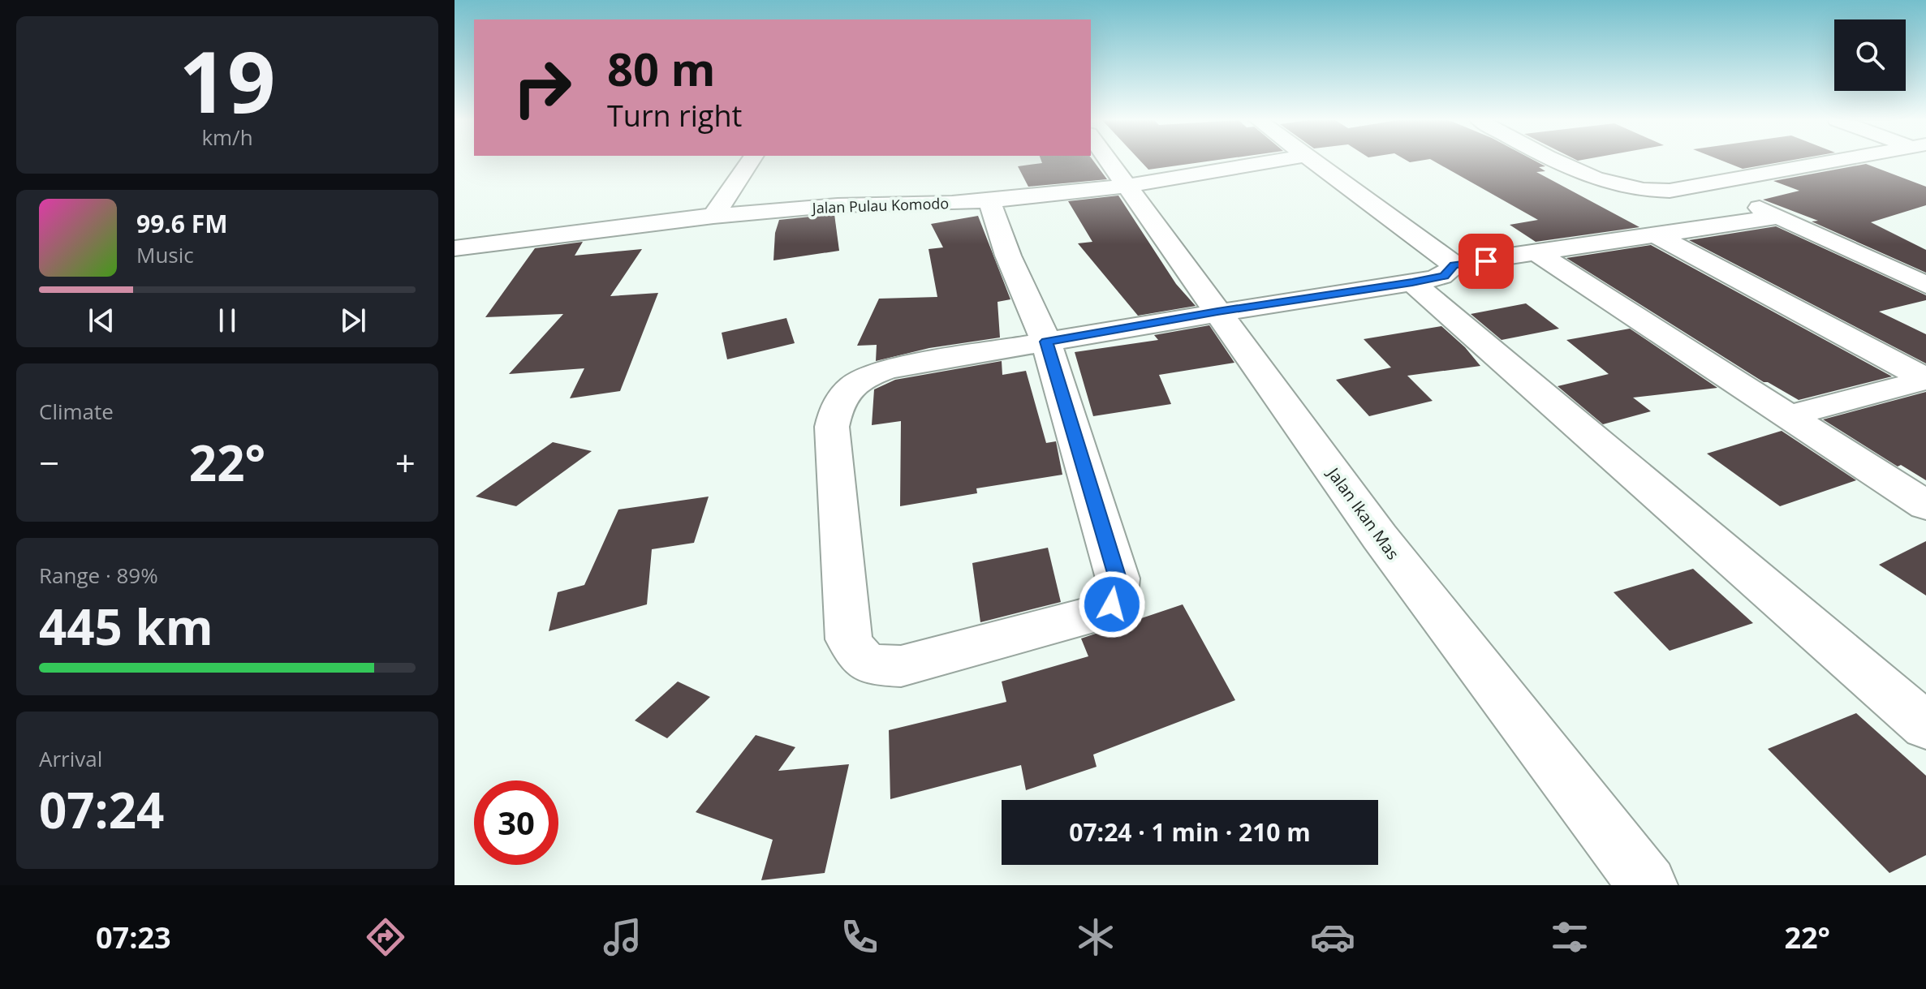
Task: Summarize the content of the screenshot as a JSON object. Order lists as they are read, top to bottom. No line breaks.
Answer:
{"streets":{"street":["Jalan Pulau Komodo","Jalan Ikan Mas"]},"crossings":[["Jalan Pulau Komodo","Jalan Ikan Mas"]],"page":{"tile":[["19","km/h"],"Climate",["Range · 89%","445 km"],["Arrival","07:24"]],"turn":["80 m","Turn right"],"song":["99.6 FM","Music"],"heat":["−","22°","+"],"limit":"30","trip":"07:24 · 1 min · 210 m","tabs":["07:23","22°"]}}
